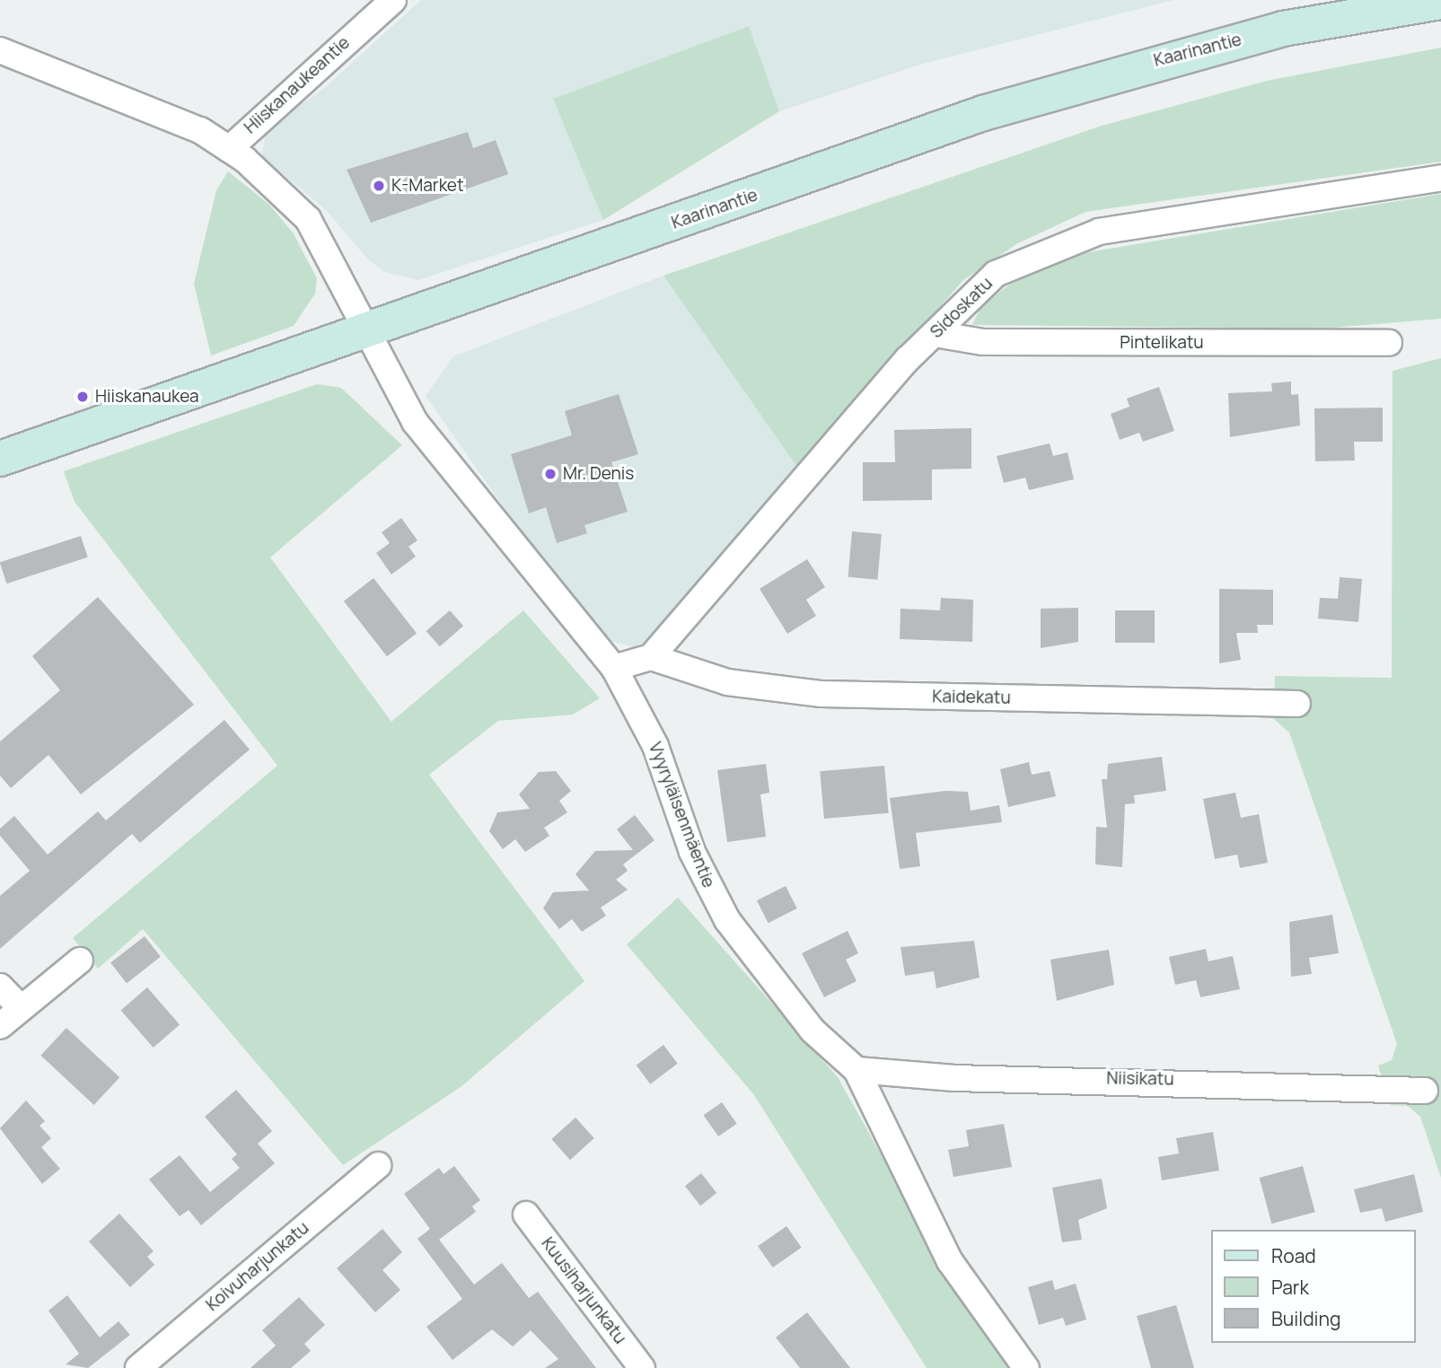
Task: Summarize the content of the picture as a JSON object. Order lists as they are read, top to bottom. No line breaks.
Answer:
{"streets":{"main road":["Kaarinantie"],"street":["Hiiskanaukeantie","Sidoskatu","Pintelikatu","Kaidekatu","Vyyryläisenmäentie","Niisikatu","Koivuharjunkatu","Kuusiharjunkatu"]},"crossings":[["Kaarinantie","Hiiskanaukeantie"],["Kaarinantie","Vyyryläisenmäentie"],["Hiiskanaukeantie","Vyyryläisenmäentie"],["Sidoskatu","Pintelikatu"],["Sidoskatu","Kaidekatu"],["Vyyryläisenmäentie","Niisikatu"]],"places":["K-Market","Hiiskanaukea","Mr. Denis"],"legend":["Road","Park","Building"]}
